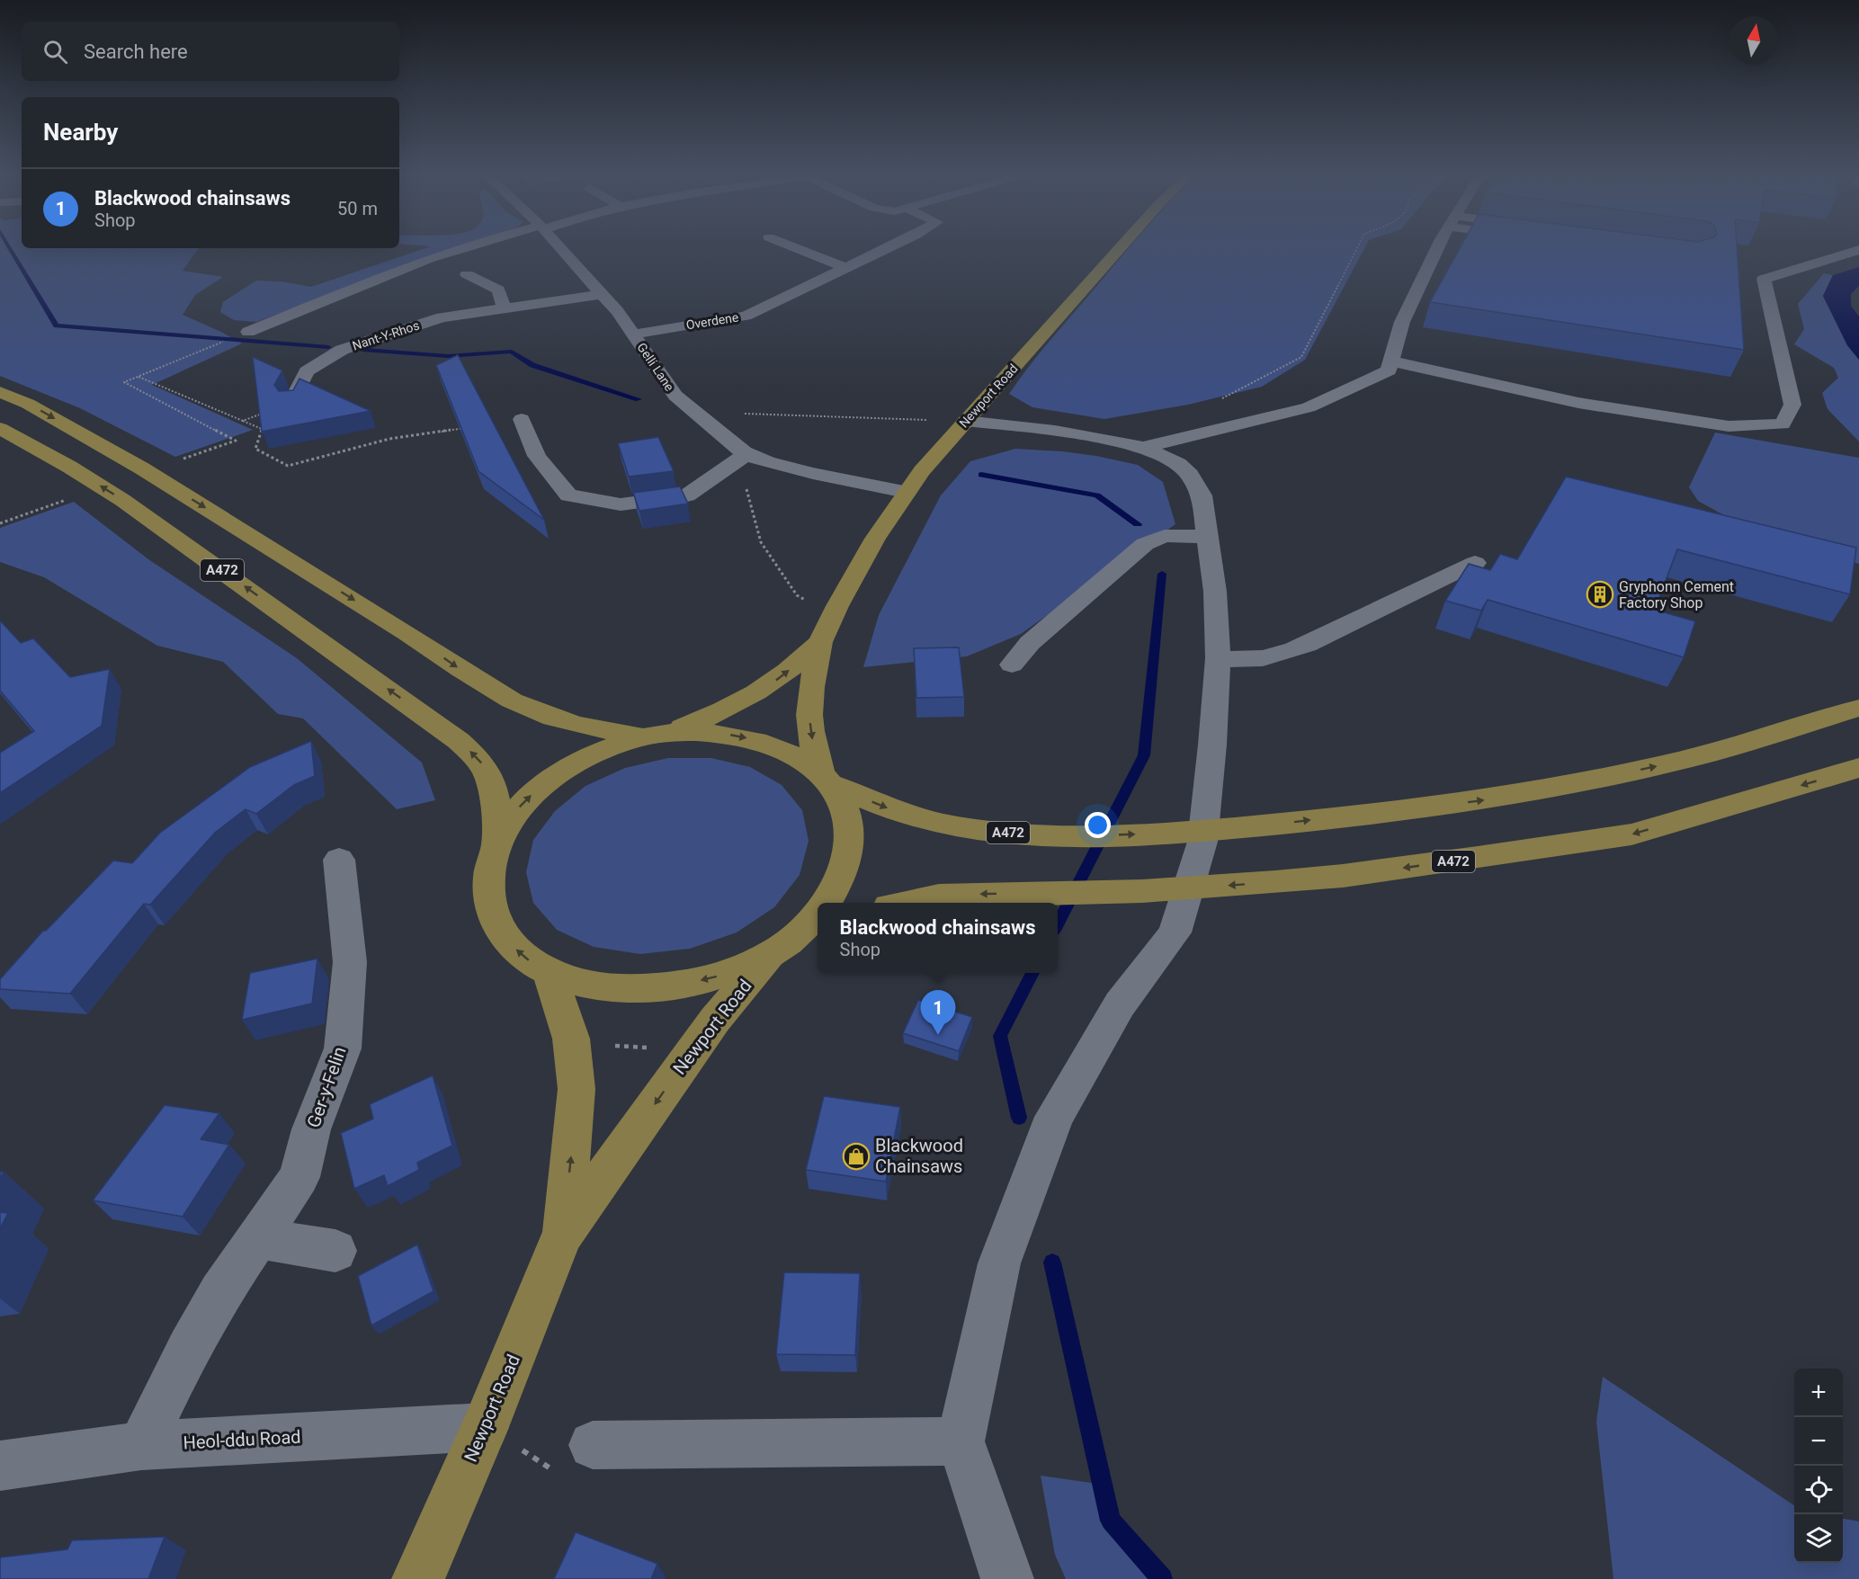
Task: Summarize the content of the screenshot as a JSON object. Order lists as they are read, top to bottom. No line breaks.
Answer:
{"streets":{"main road":["Newport Road","A472"],"street":["Overdene","Nant-Y-Rhos","Gelli Lane","Ger-y-Felin","Heol-ddu Road"]},"crossings":[["Overdene","Gelli Lane"],["Nant-Y-Rhos","Gelli Lane"],["Gelli Lane","Newport Road"],["Newport Road","A472"],["Newport Road","Heol-ddu Road"],["Ger-y-Felin","Heol-ddu Road"]],"places":{"building":["Gryphonn Cement Factory Shop"],"shop":["Blackwood Chainsaws"]},"north":"top","page":{"search":"Search here","heading":"Nearby","list":[{"mark":"1","name":"Blackwood chainsaws","note":"Shop","value":"50 m"}],"popup":["Blackwood chainsaws","Shop"],"pins":"1","map_buttons":["+","−"]}}
